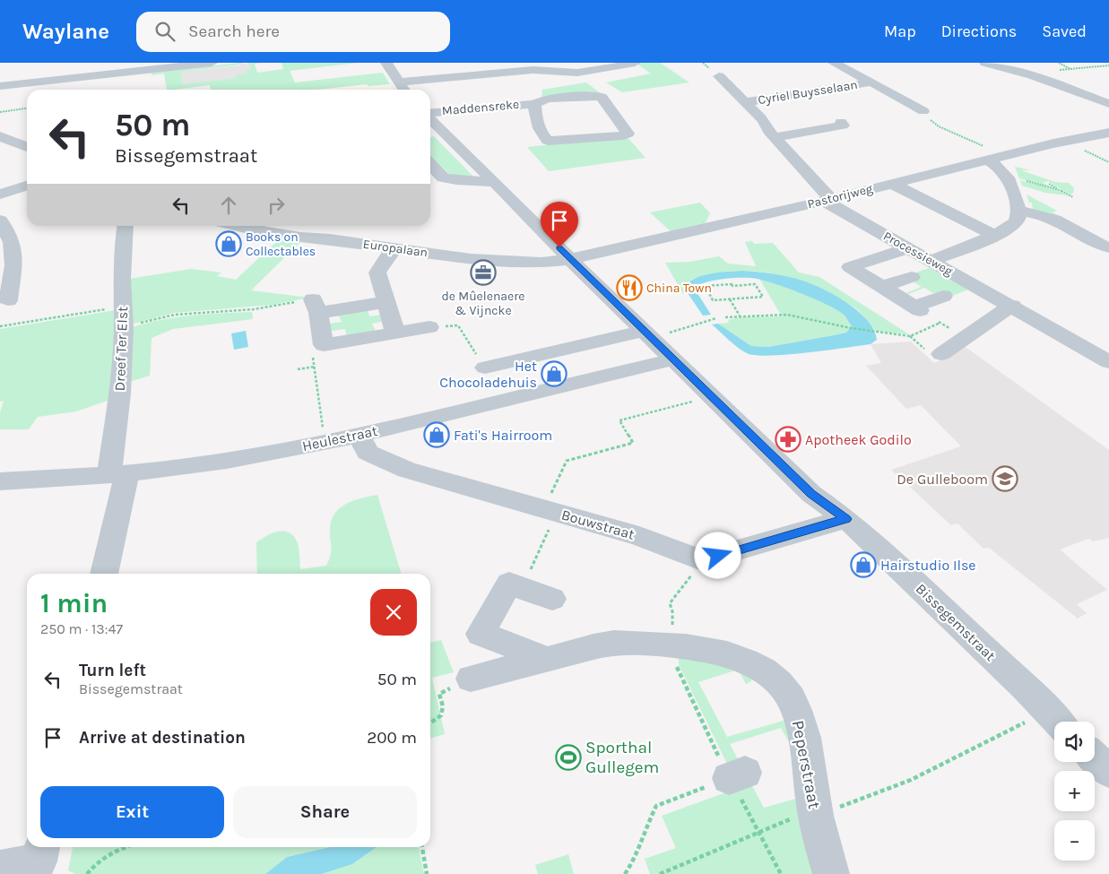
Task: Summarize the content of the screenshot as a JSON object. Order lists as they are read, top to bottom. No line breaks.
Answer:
{"streets":{"street":["Cyriel Buysselaan","Maddensreke","Pastorijweg","Europalaan","Processieweg","Dreef Ter Elst","Heulestraat","Bouwstraat","Bissegemstraat","Peperstraat"]},"crossings":[["Cyriel Buysselaan","Processieweg"],["Pastorijweg","Europalaan"],["Pastorijweg","Processieweg"],["Pastorijweg","Bissegemstraat"],["Europalaan","Bissegemstraat"],["Dreef Ter Elst","Heulestraat"],["Heulestraat","Bouwstraat"],["Heulestraat","Bissegemstraat"]],"places":{"shop":["Books on Collectables","Het Chocoladehuis","Fati's Hairroom","Hairstudio Ilse"],"office":["de Mûelenaere & Vijncke"],"restaurant":["China Town"],"pharmacy":["Apotheek Godilo"],"school or university":["De Gulleboom"],"sports":["Sporthal Gullegem"]},"page":{"header":"Waylane","search":"Search here","nav":["Map","Directions","Saved"],"turn":["50 m","Bissegemstraat"],"heading":["1 min","250 m · 13:47"],"list":[{"name":"Turn left","note":"Bissegemstraat","value":"50 m"},{"name":"Arrive at destination","value":"200 m"}],"map_buttons":["+","−"],"buttons":["Exit","Share"]}}
